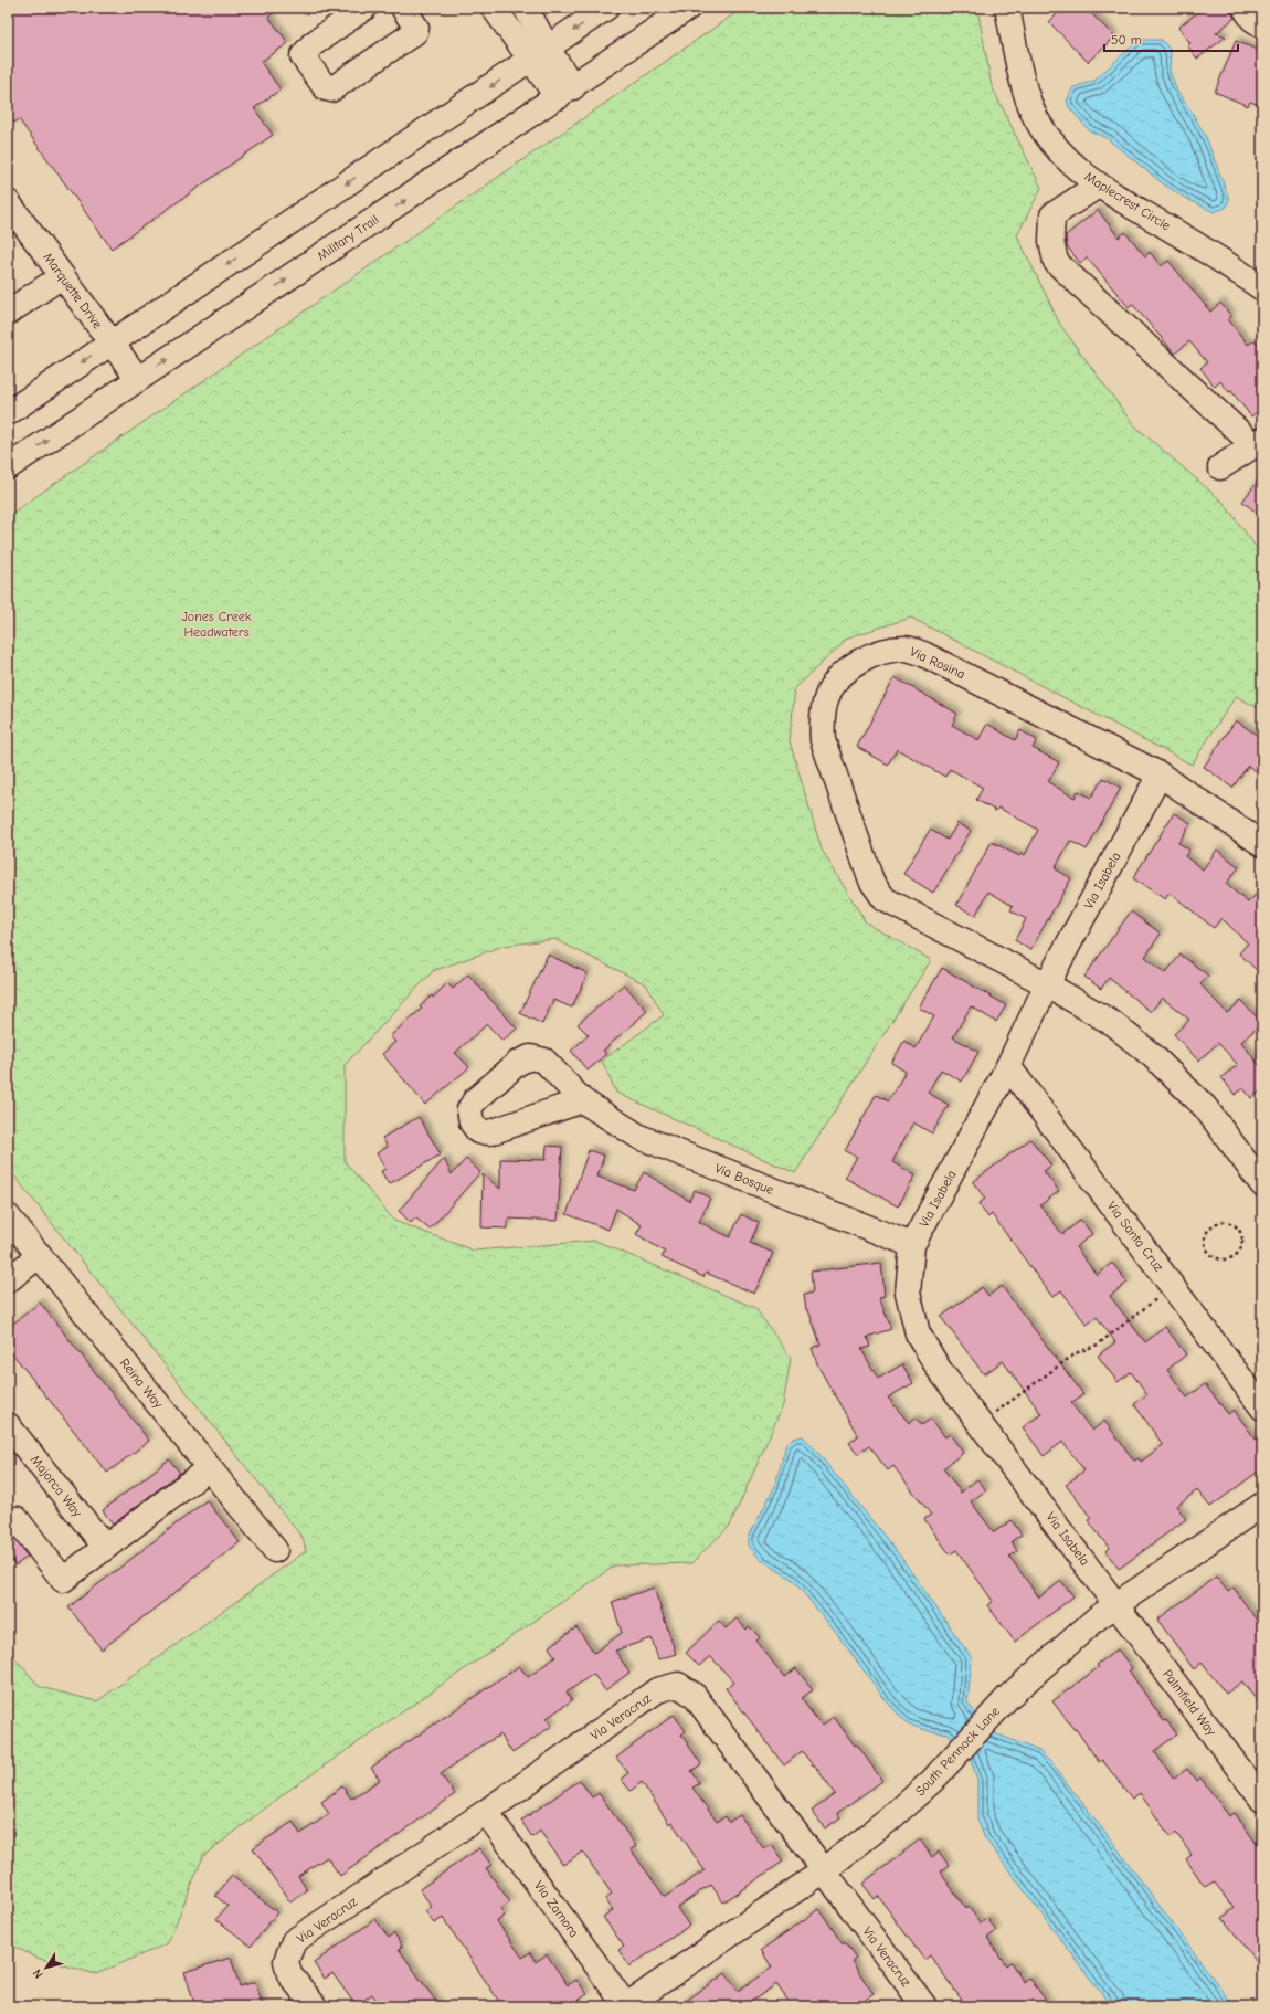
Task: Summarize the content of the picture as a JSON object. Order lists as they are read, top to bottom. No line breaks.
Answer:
{"streets":{"street":["Maplecrest Circle","Military Trail","Marquette Drive","Via Rosina","Via Isabela","Via Bosque","Via Santa Cruz","Reina Way","Majorca Way","Palmfield Way","Via Veracruz","South Pennock Lane","Via Zamora"]},"crossings":[["Military Trail","Marquette Drive"],["Via Rosina","Via Isabela"],["Via Isabela","Via Bosque"],["Via Isabela","Via Santa Cruz"],["Via Isabela","Palmfield Way"],["Via Isabela","South Pennock Lane"],["Palmfield Way","South Pennock Lane"],["Via Veracruz","South Pennock Lane"],["Via Veracruz","Via Zamora"],["South Pennock Lane","Via Zamora"]],"parks":["Jones Creek Headwaters"],"scale_bar":"50 m","north":"bottom left"}
